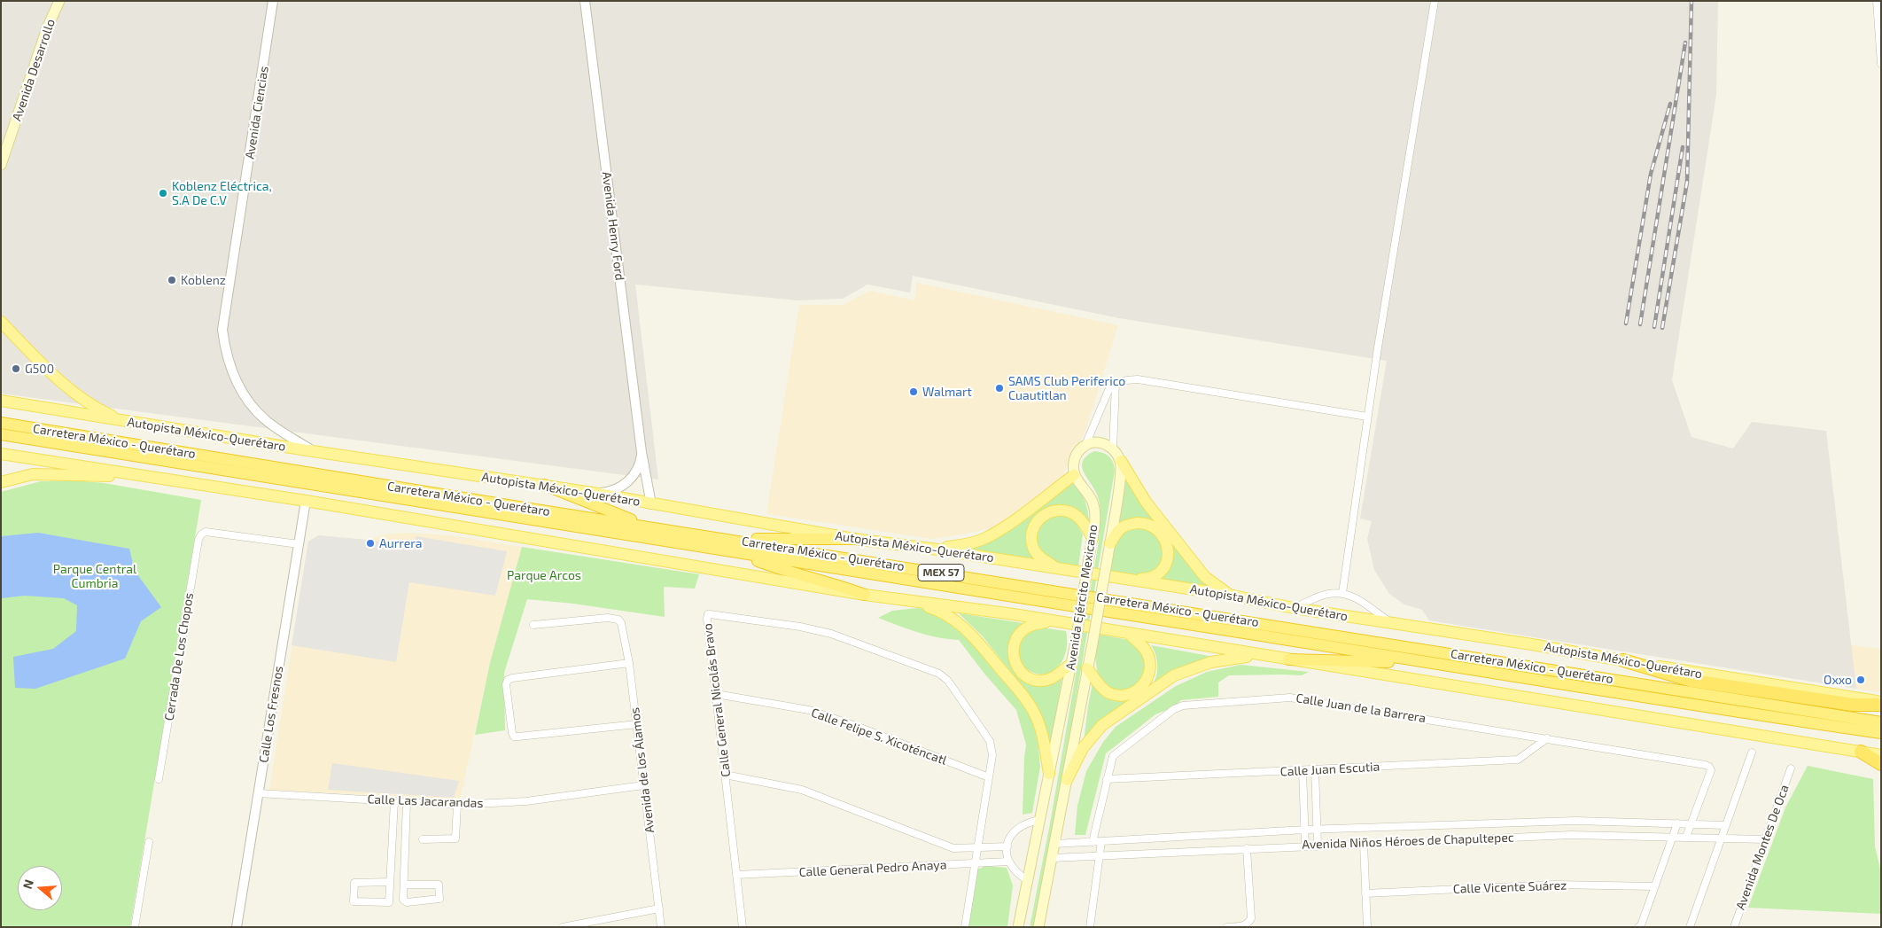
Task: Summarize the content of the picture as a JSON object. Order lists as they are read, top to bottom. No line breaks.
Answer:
{"streets":{"highway":["Carretera México - Querétaro","MEX 57"],"main road":["Avenida Desarrollo","Autopista México-Querétaro","Avenida Ejército Mexicano"],"street":["Avenida Ciencias","Avenida Henry Ford","Cerrada De Los Chopos","Calle General Nicolás Bravo","Calle Juan de la Barrera","Calle Los Fresnos","Calle Felipe S. Xicoténcatl","Calle Juan Escutia","Avenida de los Álamos","Calle Las Jacarandas","Avenida Niños Héroes de Chapultepec","Avenida Montes De Oca","Calle General Pedro Anaya","Calle Vicente Suárez"]},"crossings":[["Avenida Ciencias","Autopista México-Querétaro"],["Avenida Henry Ford","Autopista México-Querétaro"],["Avenida Ejército Mexicano","Avenida Niños Héroes de Chapultepec"],["Cerrada De Los Chopos","Calle Los Fresnos"],["Calle General Nicolás Bravo","Calle Felipe S. Xicoténcatl"],["Calle General Nicolás Bravo","Calle General Pedro Anaya"],["Calle Juan de la Barrera","Calle Juan Escutia"],["Calle Juan de la Barrera","Avenida Niños Héroes de Chapultepec"],["Calle Los Fresnos","Calle Las Jacarandas"],["Avenida de los Álamos","Calle Las Jacarandas"],["Avenida Niños Héroes de Chapultepec","Avenida Montes De Oca"]],"parks":["Parque Central Cumbria","Parque Arcos"],"places":["Koblenz Eléctrica, S.A De C.V","Koblenz","G500","SAMS Club Periferico Cuautitlan","Walmart","Aurrera","Oxxo"],"north":"left"}
